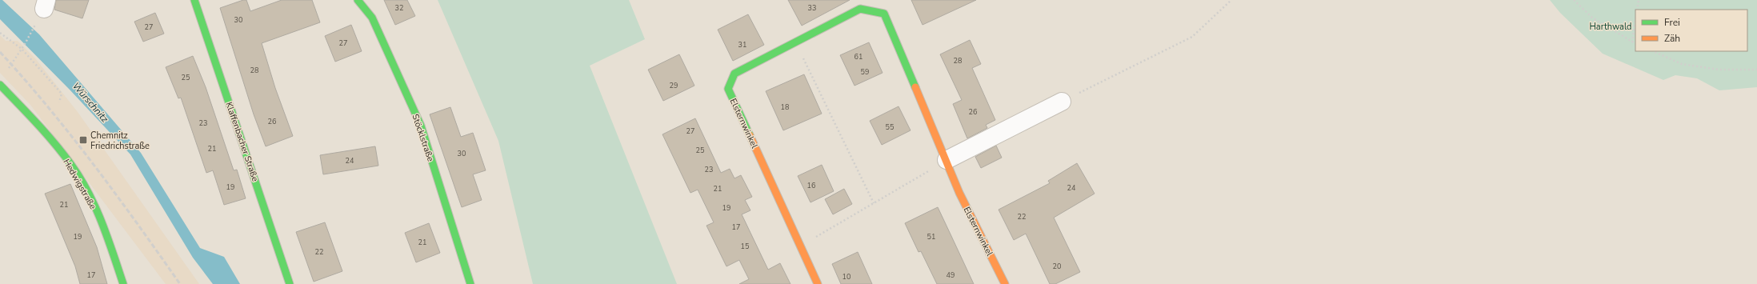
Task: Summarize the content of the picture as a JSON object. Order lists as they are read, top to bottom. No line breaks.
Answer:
{"streets":{"street":["Elsternwinkel","Stöcklstraße","Klaffenbacher Straße","Hedwigstraße"]},"water":["Würschnitz"],"parks":["Harthwald"],"places":{"transit":["Chemnitz Friedrichstraße"]},"house_numbers":["32","33","30","27","27","31","61","28","28","59","25","29","18","26","26","23","55","27","21","25","30","24","23","16","19","24","21","21","19","22","17","19","51","21","15","22","20","17","49","10"],"legend":["Frei","Zäh"]}
